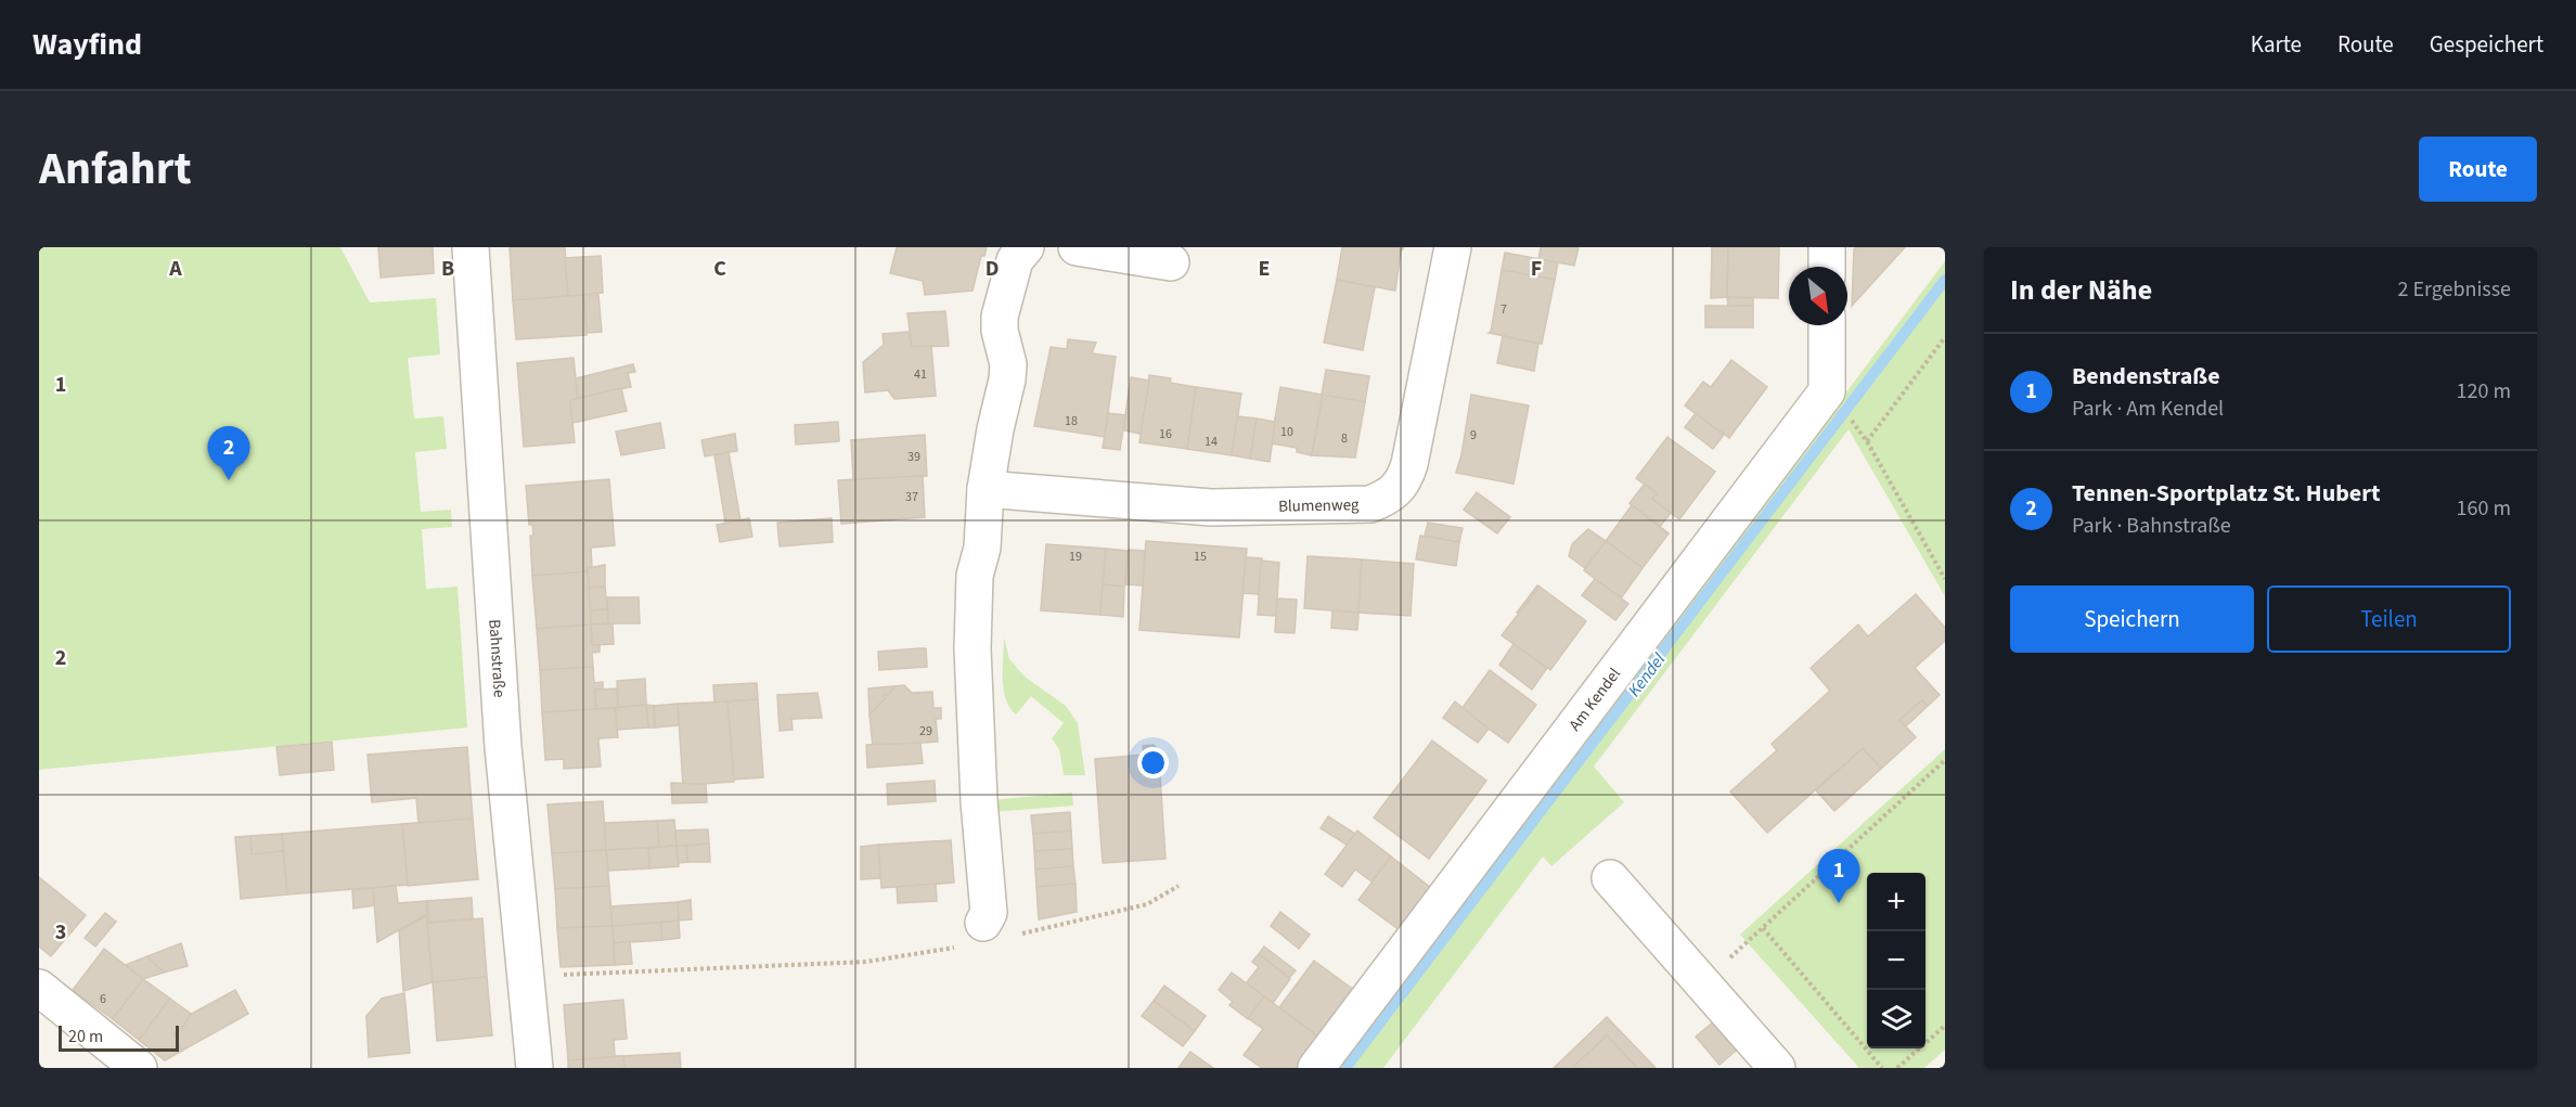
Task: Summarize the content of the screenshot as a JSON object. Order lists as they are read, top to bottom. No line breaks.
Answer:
{"streets":{"street":["Blumenweg","Bahnstraße","Am Kendel"]},"water":["Kendel"],"house_numbers":["7","41","18","10","16","9","8","14","39","37","19","15","29","6"],"scale_bar":"20 m","north":"bottom right","page":{"header":"Wayfind","nav":["Karte","Route","Gespeichert"],"title":"Anfahrt","buttons":["Route",["Speichern","Teilen"]],"heading":["In der Nähe","2 Ergebnisse"],"list":[{"mark":"1","name":"Bendenstraße","note":"Park · Am Kendel","value":"120 m"},{"mark":"2","name":"Tennen-Sportplatz St. Hubert","note":"Park · Bahnstraße","value":"160 m"}],"pins":["2","1"],"map_buttons":["+","−"],"scale":"20 m"},"grid":{"columns":["A","B","C","D","E","F"],"rows":["1","2","3"]}}
